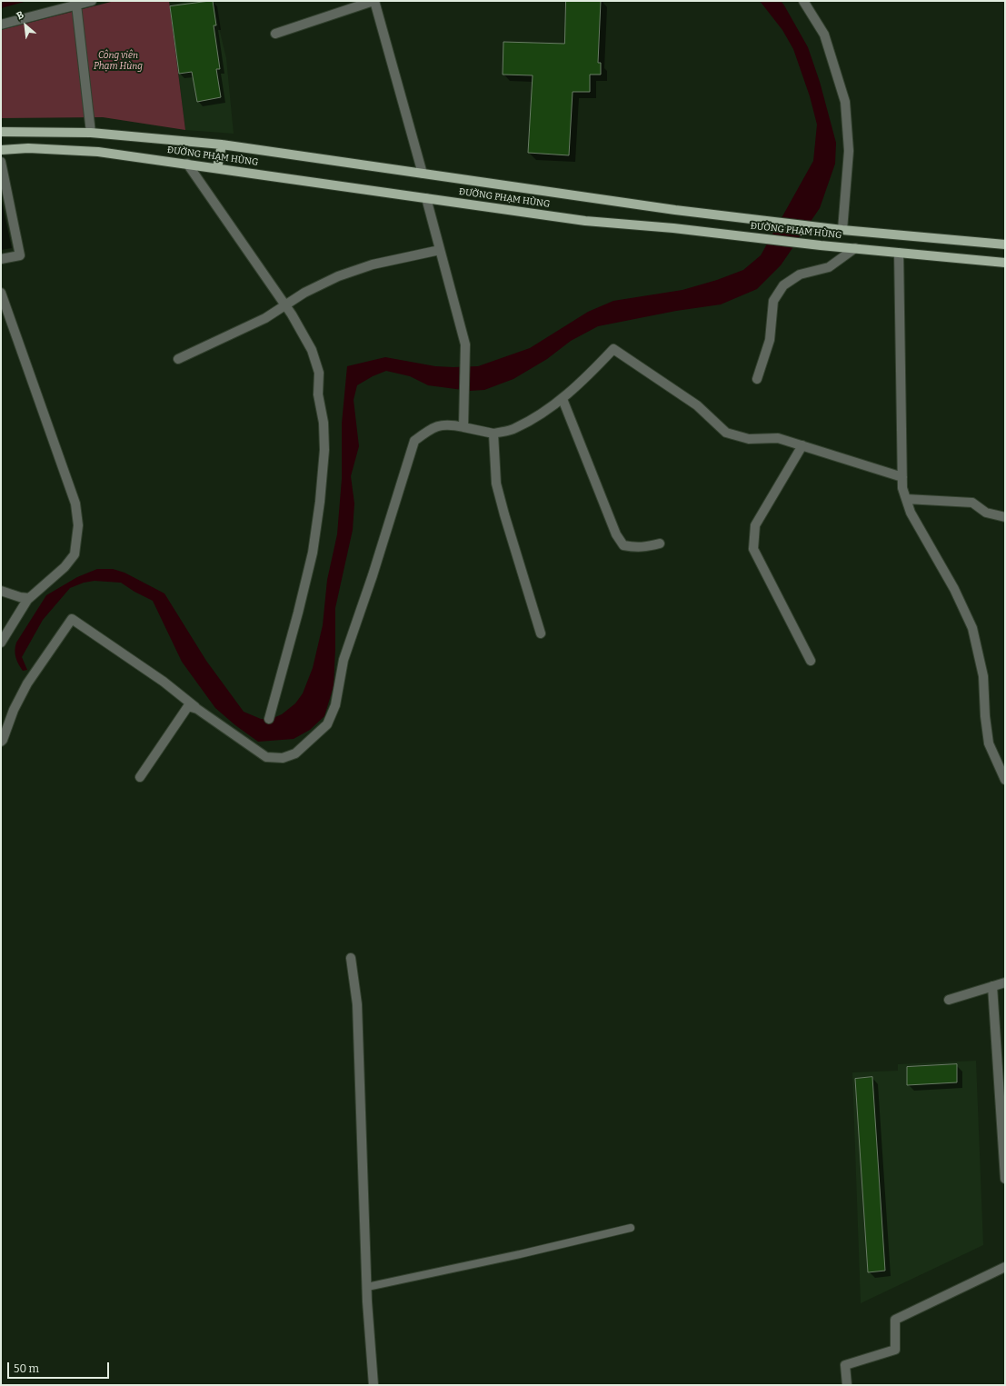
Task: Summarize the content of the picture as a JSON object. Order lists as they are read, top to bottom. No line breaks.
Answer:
{"streets":{"main road":["ĐƯỜNG PHẠM HÙNG"]},"parks":["Công viên Phạm Hùng"],"scale_bar":"50 m","north":"top left"}
